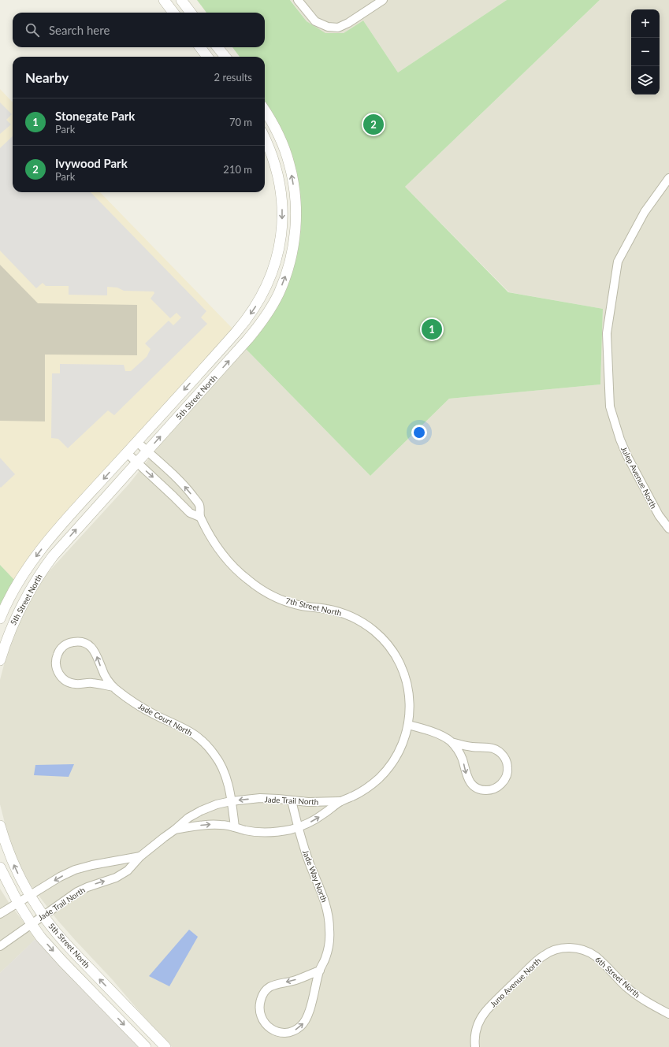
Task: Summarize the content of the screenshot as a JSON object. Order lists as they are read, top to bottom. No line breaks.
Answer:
{"streets":{"street":["5th Street North","Julep Avenue North","7th Street North","Jade Court North","Jade Trail North","Jade Way North","6th Street North","Juno Avenue North"]},"crossings":[["5th Street North","7th Street North"],["5th Street North","Jade Trail North"],["7th Street North","Jade Trail North"],["Jade Court North","Jade Trail North"],["Jade Trail North","Jade Way North"],["6th Street North","Juno Avenue North"]],"page":{"map_buttons":["+","−"],"search":"Search here","heading":["Nearby","2 results"],"list":[{"mark":"1","name":"Stonegate Park","note":"Park","value":"70 m"},{"mark":"2","name":"Ivywood Park","note":"Park","value":"210 m"}],"pins":["2","1"]}}
